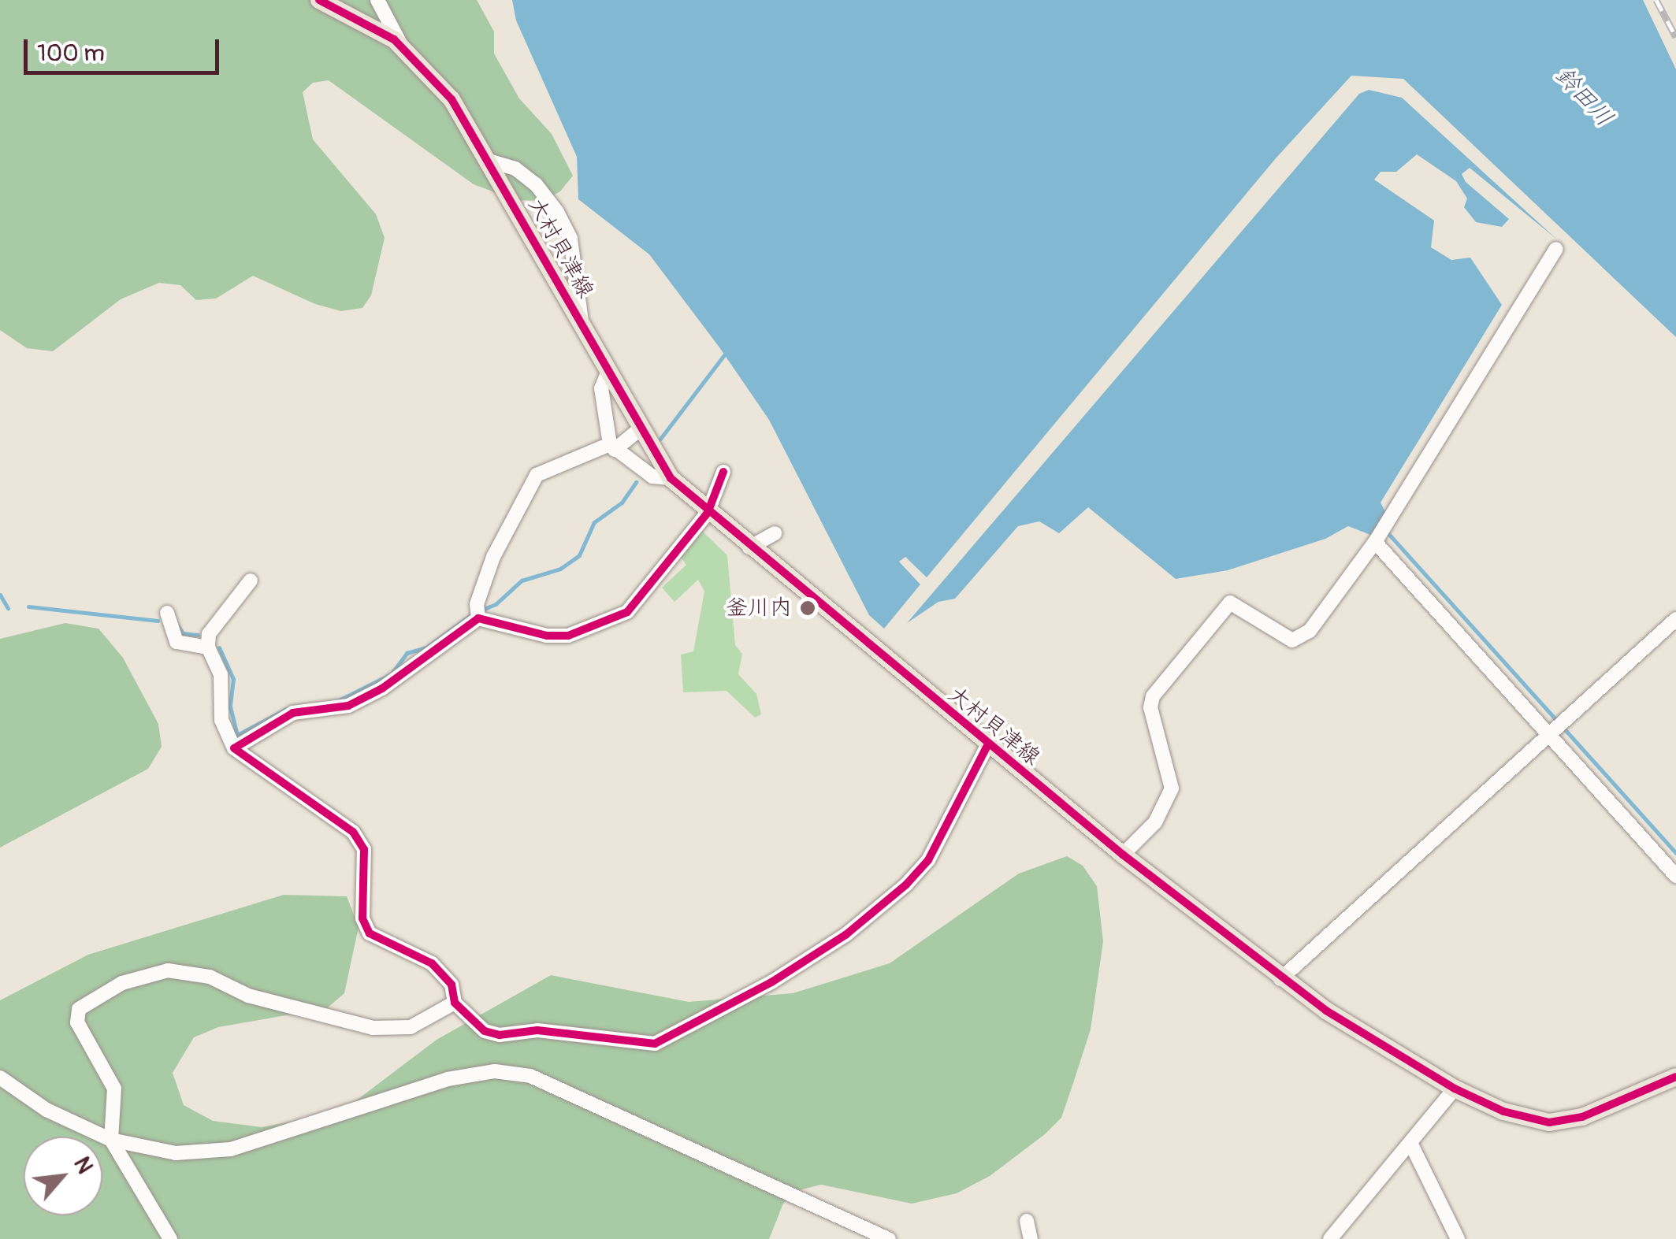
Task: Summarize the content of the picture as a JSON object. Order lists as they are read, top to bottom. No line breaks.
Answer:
{"streets":{"main road":["大村貝津線"]},"water":["鈴田川"],"places":["釜川内"],"scale_bar":"100 m","north":"top right"}
